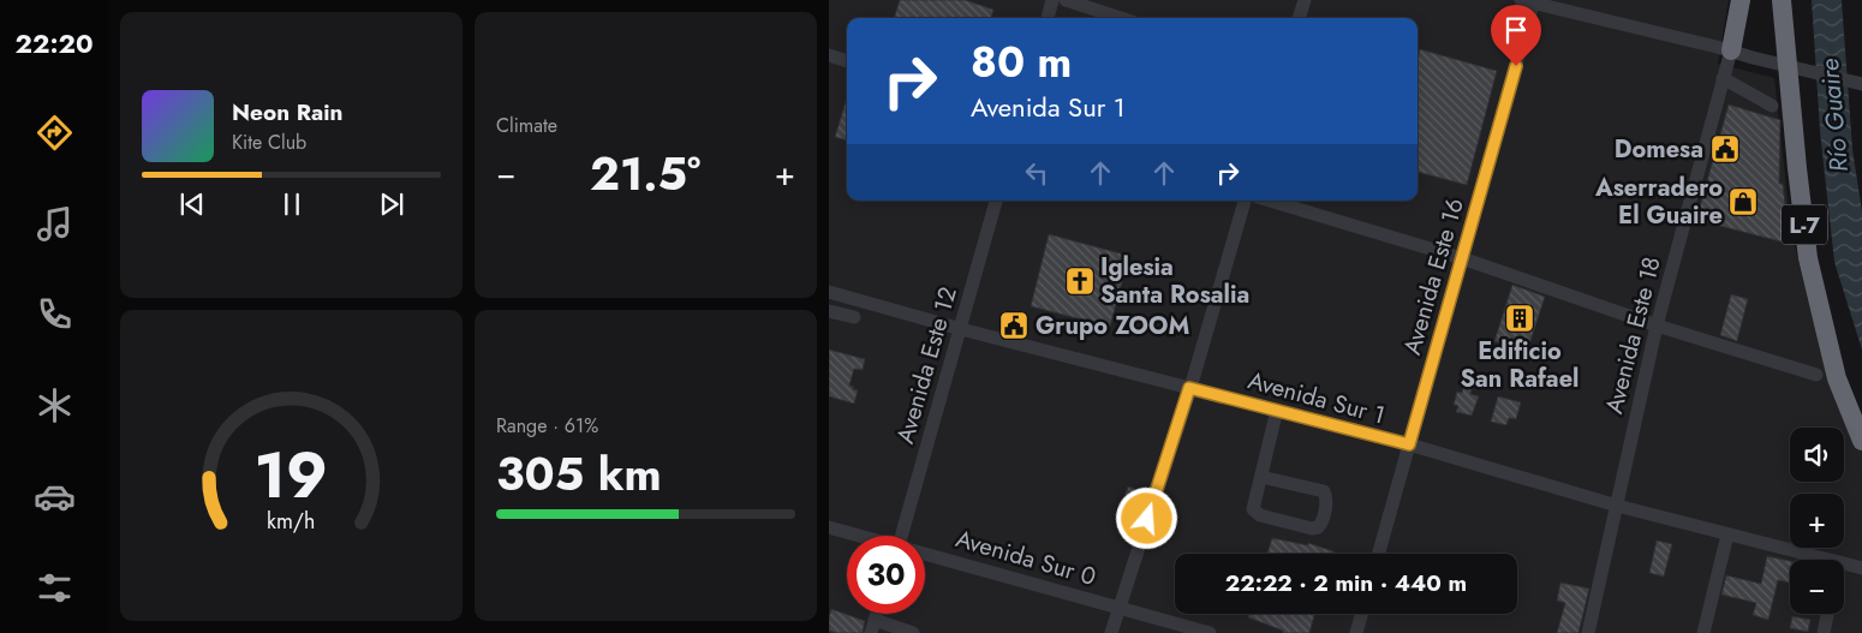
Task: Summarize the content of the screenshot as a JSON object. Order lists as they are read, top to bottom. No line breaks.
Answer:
{"streets":{"highway":["L-7"],"street":["Avenida Este 16","Avenida Este 18","Avenida Este 12","Avenida Sur 1","Avenida Sur 0"]},"crossings":[["Avenida Este 16","Avenida Sur 1"],["Avenida Este 18","Avenida Sur 1"],["Avenida Este 12","Avenida Sur 1"]],"water":["Río Guaire"],"places":{"public building":["Domesa","Grupo ZOOM"],"shop":["Aserradero El Guaire"],"church":["Iglesia Santa Rosalia"],"building":["Edificio San Rafael"]},"page":{"tabs":"22:20","tile":["Climate",["Range · 61%","305 km"]],"turn":["80 m","Avenida Sur 1"],"song":["Neon Rain","Kite Club"],"heat":["−","21.5°","+"],"map_buttons":["+","−"],"limit":"30","trip":"22:22 · 2 min · 440 m","gauge":["19","km/h"]}}
